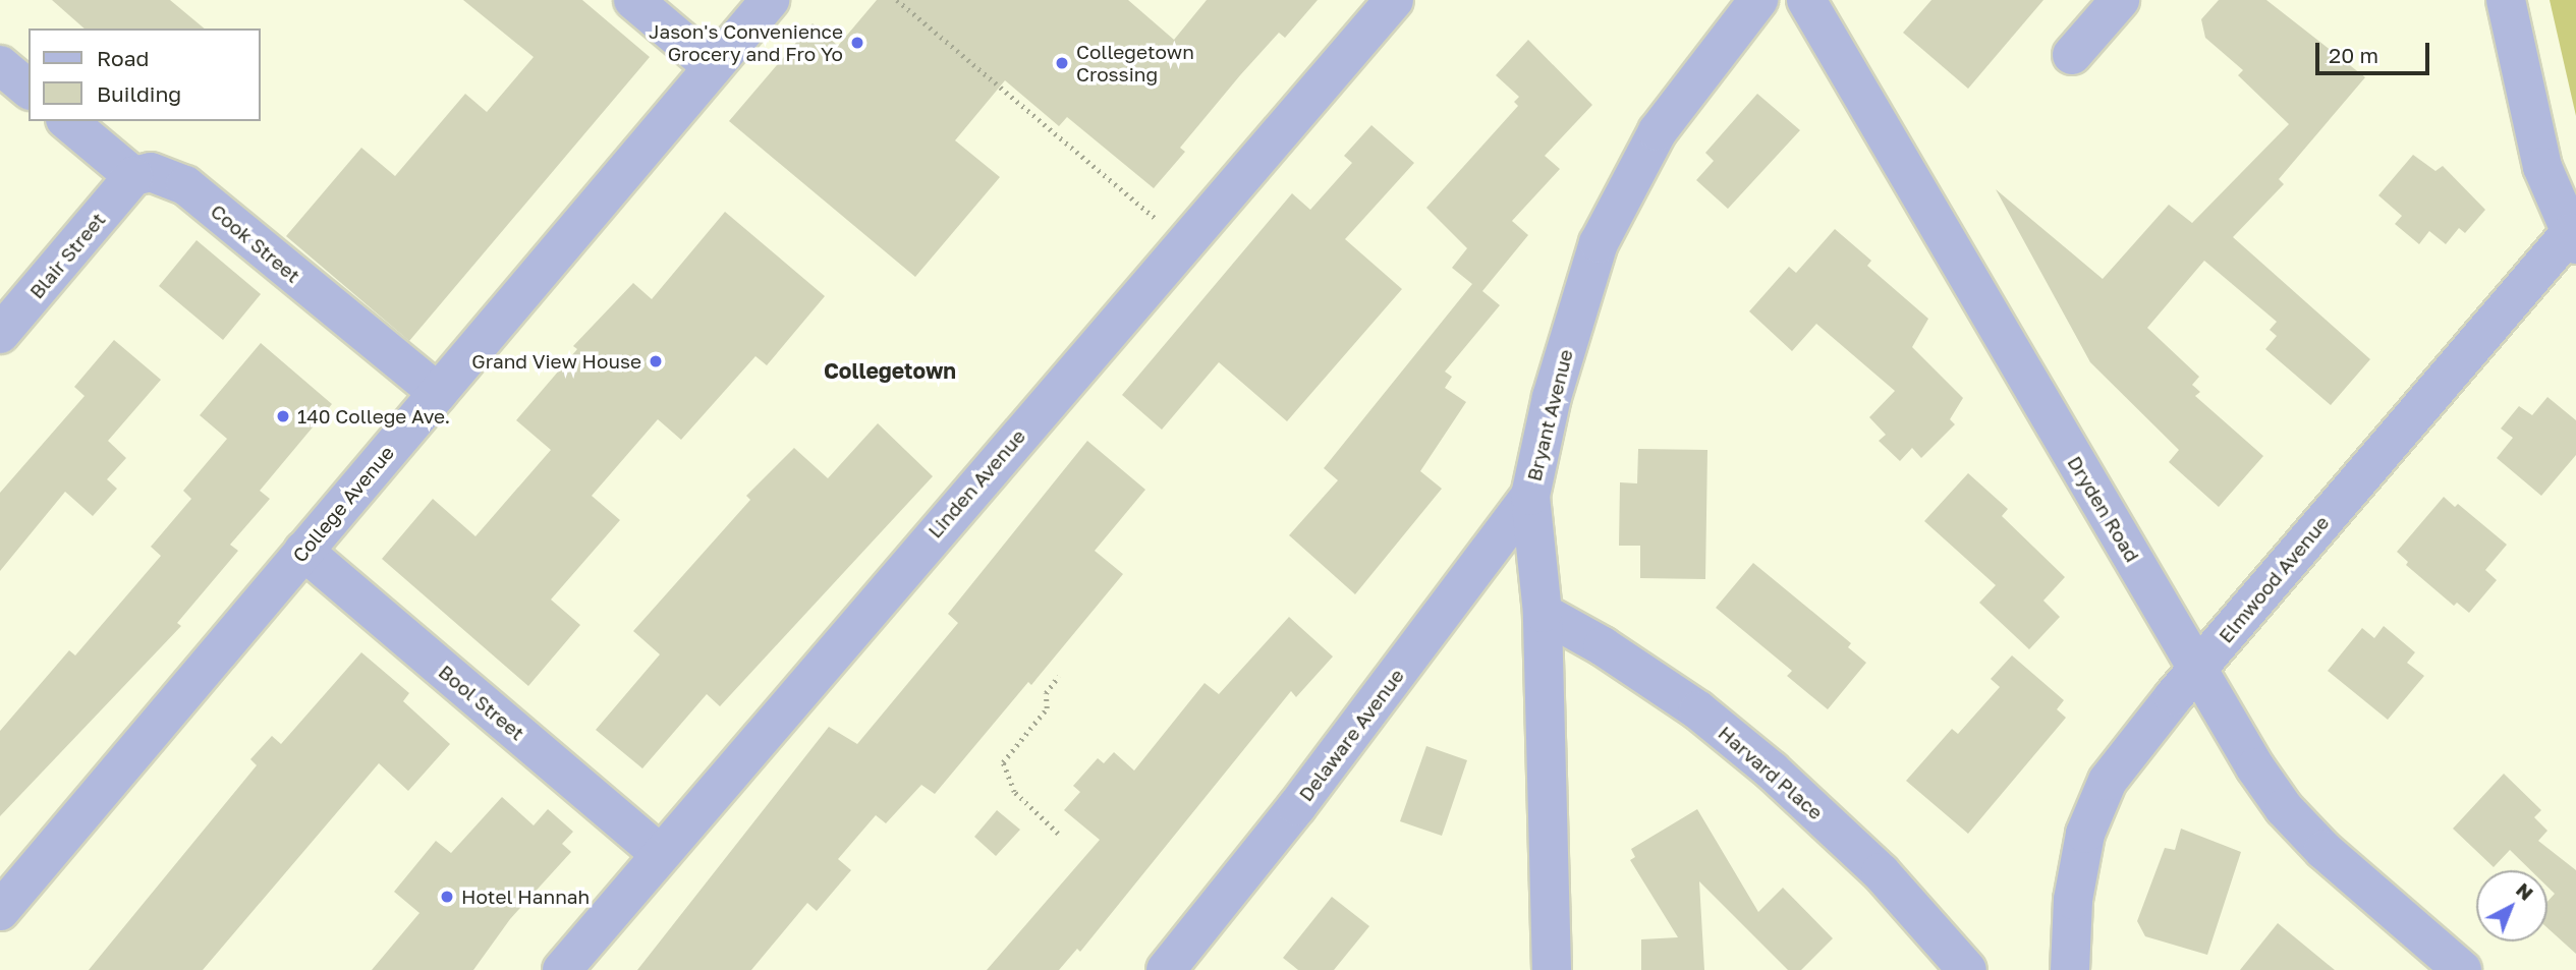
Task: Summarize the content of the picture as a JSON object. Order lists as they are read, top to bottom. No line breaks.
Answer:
{"streets":{"street":["Cook Street","Blair Street","Bryant Avenue","Linden Avenue","College Avenue","Dryden Road","Elmwood Avenue","Bool Street","Delaware Avenue","Harvard Place"]},"crossings":[["Cook Street","Blair Street"],["Cook Street","College Avenue"],["Bryant Avenue","Delaware Avenue"],["Bryant Avenue","Harvard Place"],["Linden Avenue","Bool Street"],["College Avenue","Bool Street"],["Dryden Road","Elmwood Avenue"]],"districts":["Collegetown"],"places":["Jason's Convenience Grocery and Fro Yo","Collegetown Crossing","Grand View House","140 College Ave.","Hotel Hannah"],"legend":["Road","Building"],"scale_bar":"20 m","north":"top right"}
